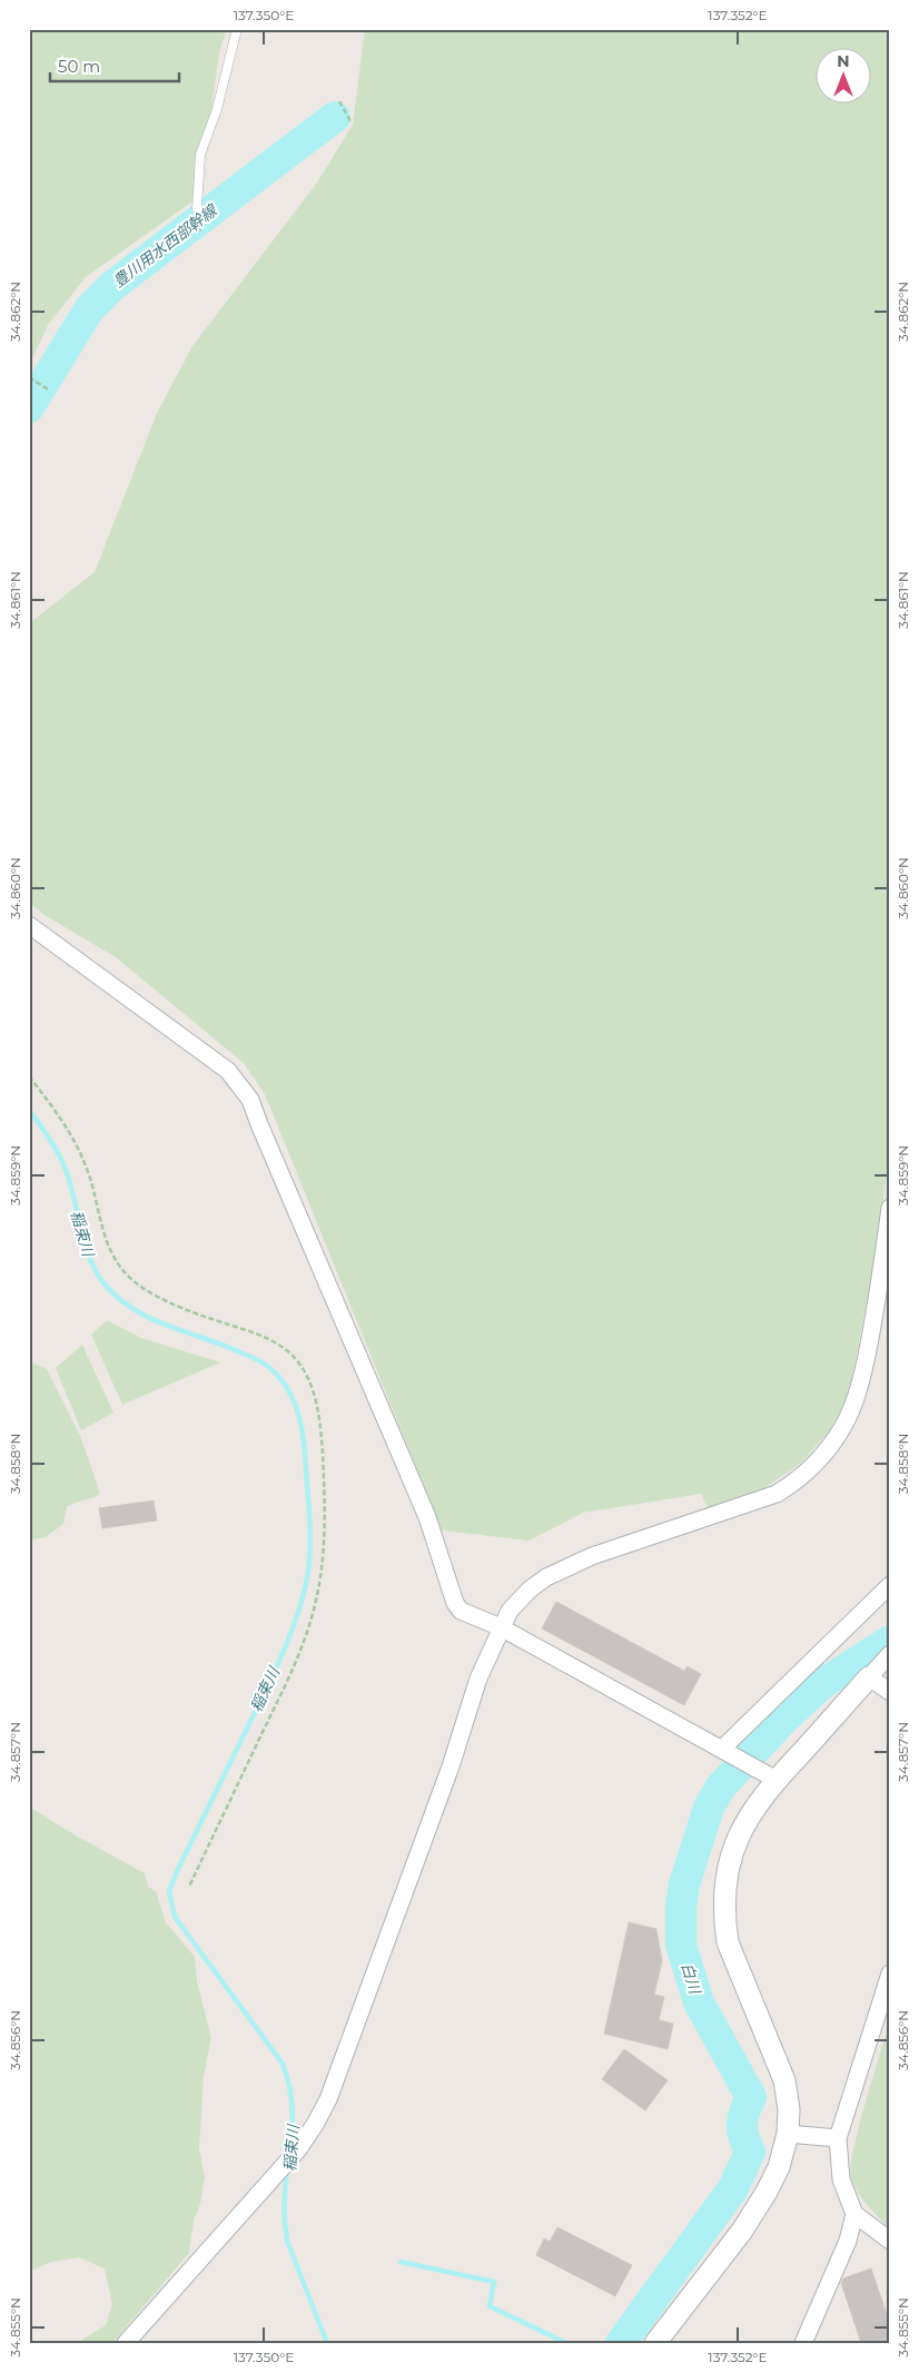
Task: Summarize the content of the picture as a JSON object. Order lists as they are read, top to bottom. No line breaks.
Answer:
{"water":["豊川用水西部幹線","稲束川","白川"],"scale_bar":"50 m","north":"top","coordinates":["137.350°E","137.352°E","34.862°N","34.861°N","34.860°N","34.859°N","34.858°N","34.857°N","34.856°N","34.855°N"]}
